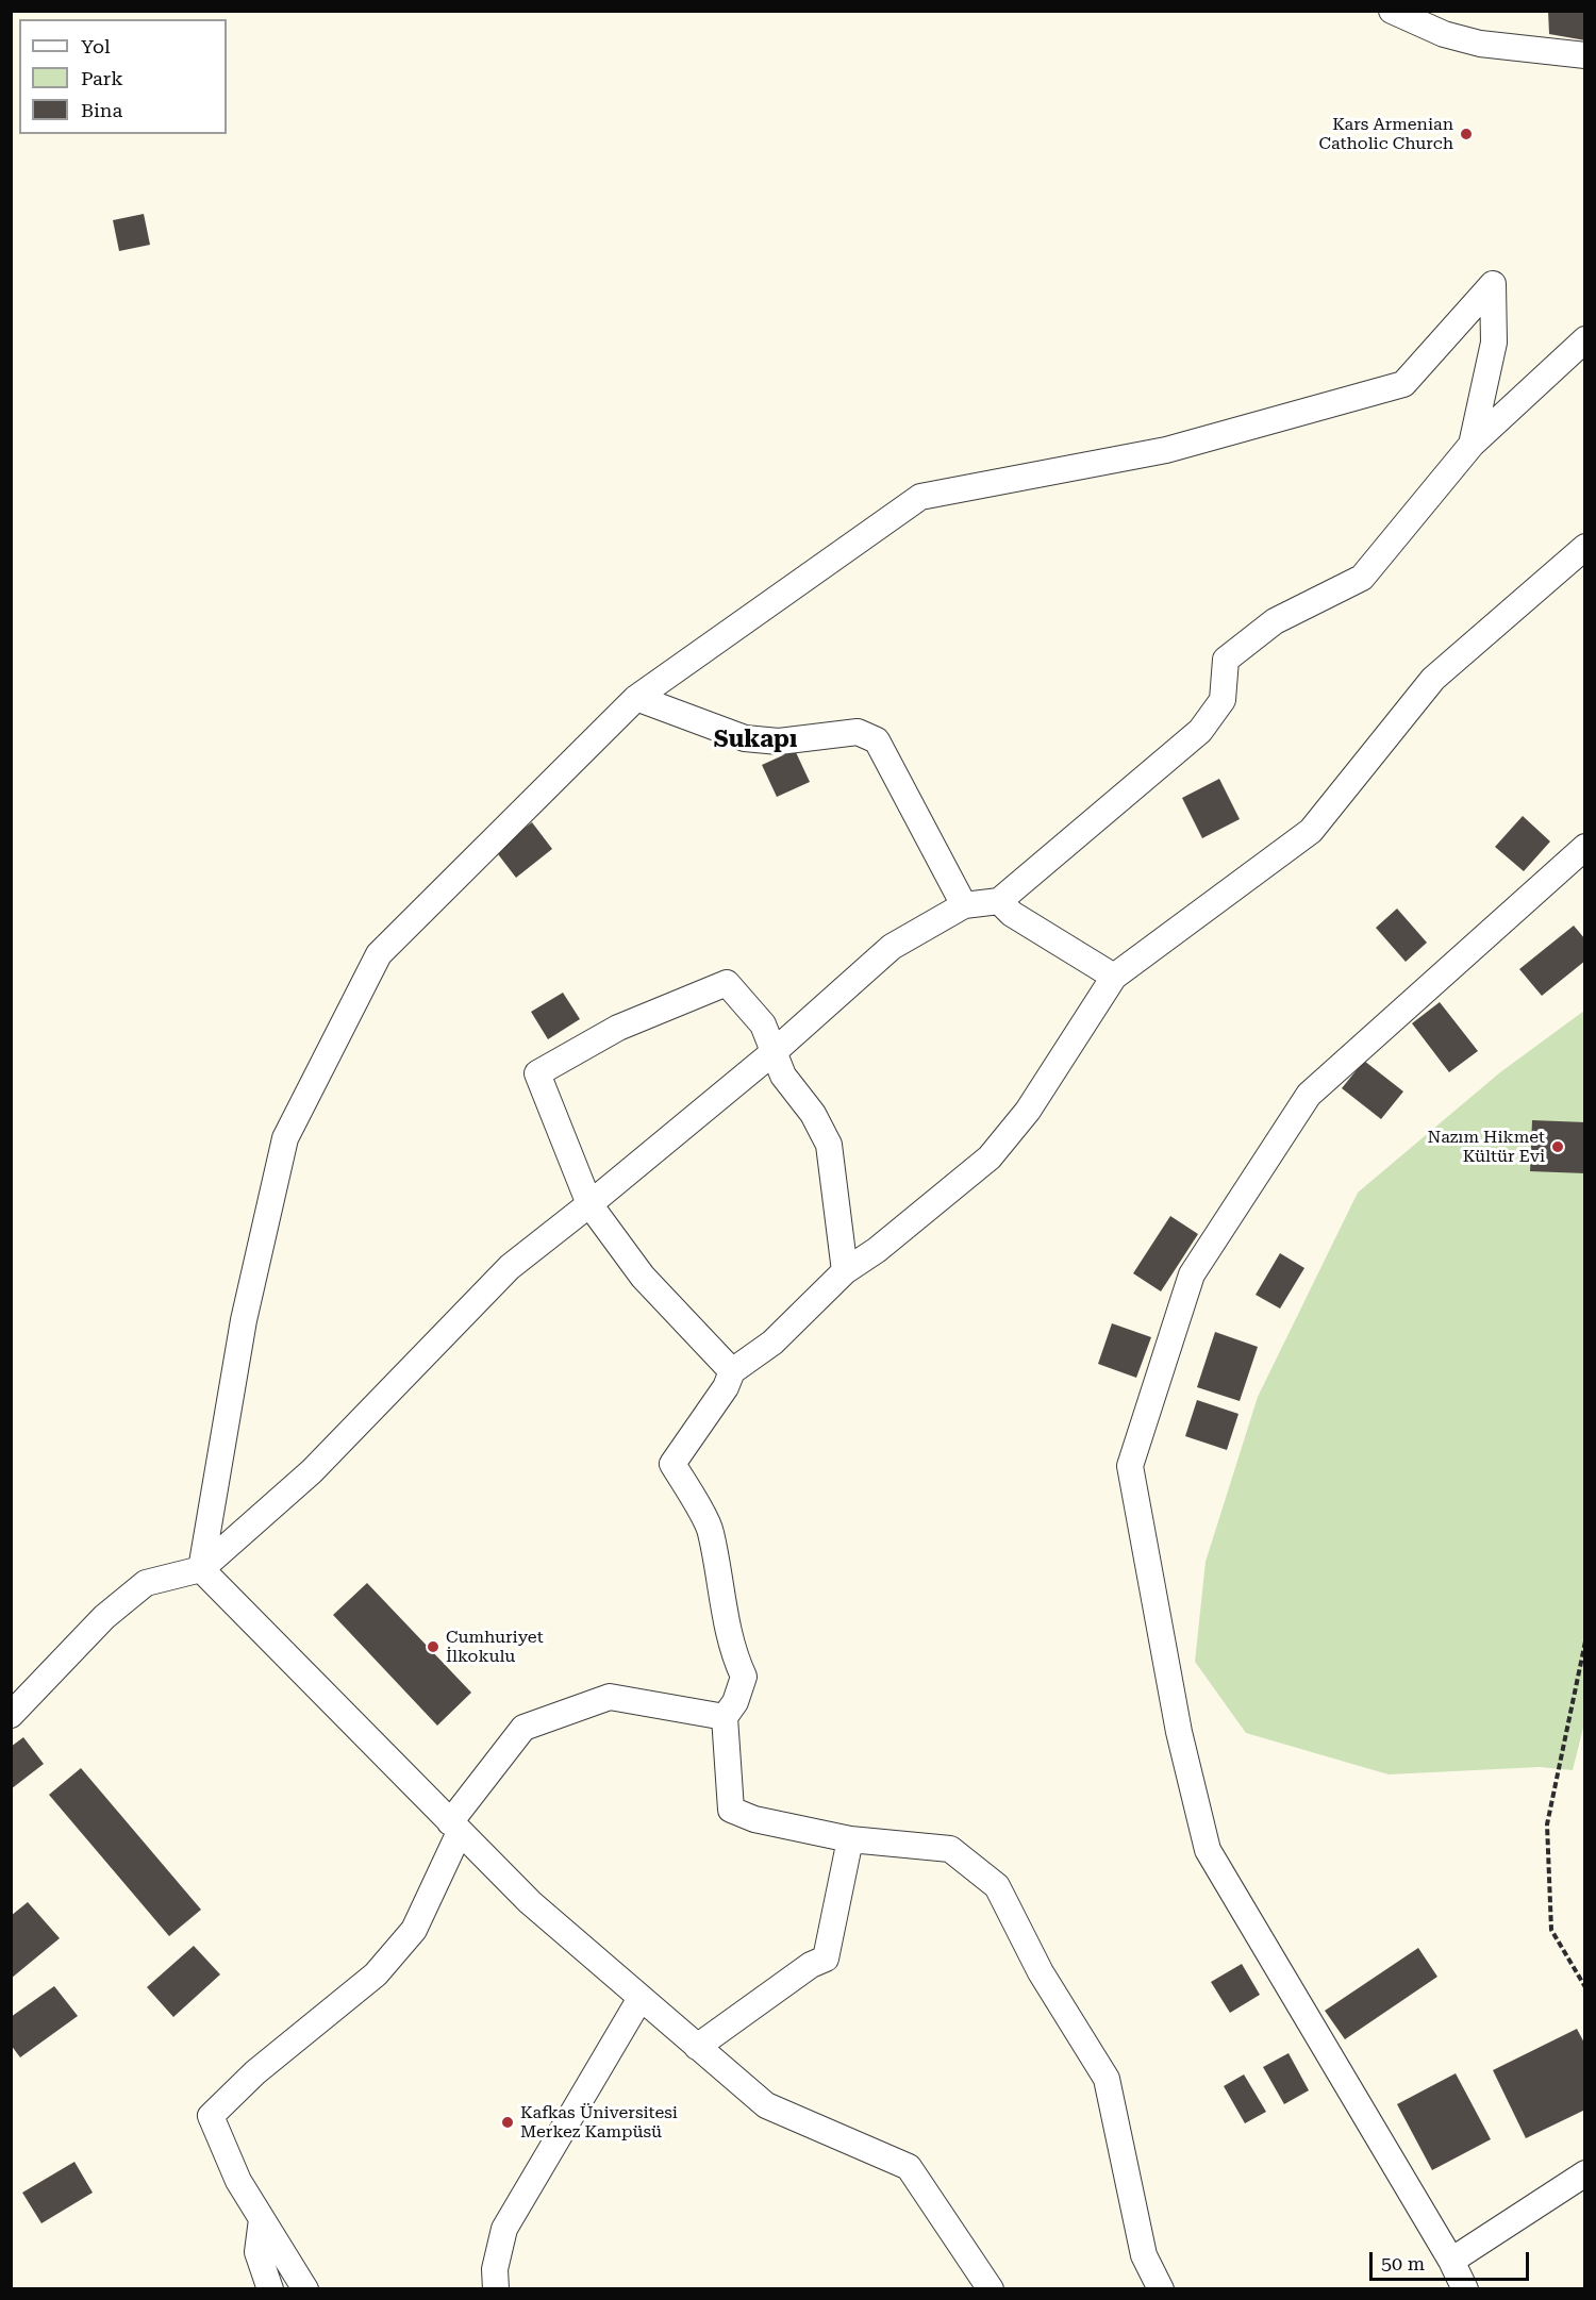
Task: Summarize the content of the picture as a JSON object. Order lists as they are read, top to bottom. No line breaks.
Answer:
{"districts":["Sukapı"],"places":["Kars Armenian Catholic Church","Nazım Hikmet Kültür Evi","Cumhuriyet İlkokulu","Kafkas Üniversitesi Merkez Kampüsü"],"legend":["Yol","Park","Bina"],"scale_bar":"50 m"}
